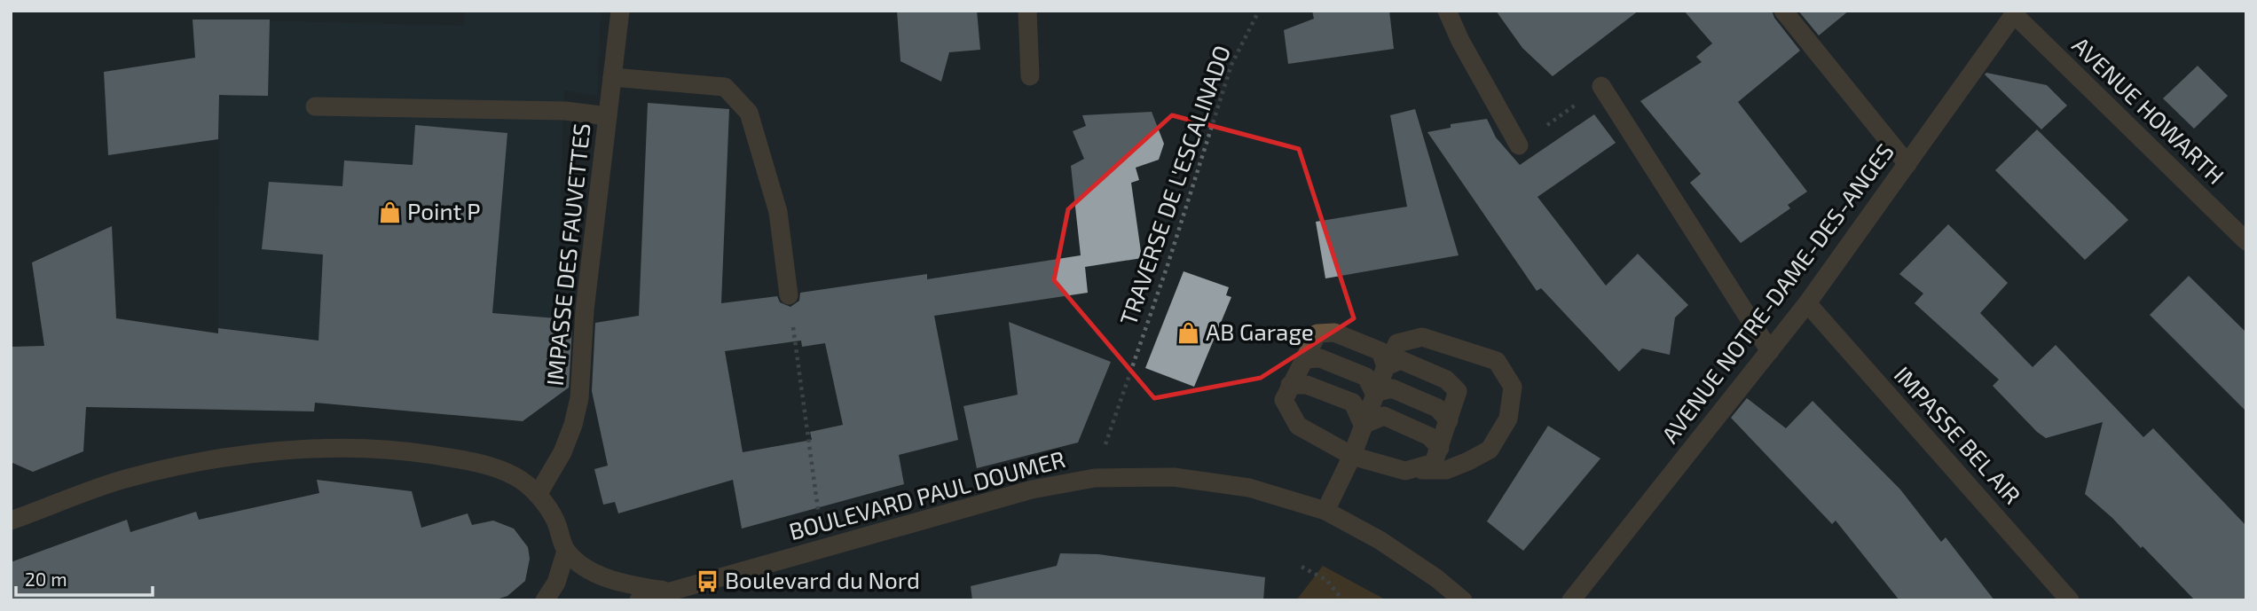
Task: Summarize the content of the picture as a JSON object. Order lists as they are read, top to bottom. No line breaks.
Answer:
{"streets":{"street":["AVENUE HOWARTH","IMPASSE DES FAUVETTES","AVENUE NOTRE-DAME-DES-ANGES","IMPASSE BEL AIR","BOULEVARD PAUL DOUMER"],"path":["TRAVERSE DE L'ESCALINADO"]},"crossings":[["AVENUE HOWARTH","AVENUE NOTRE-DAME-DES-ANGES"],["TRAVERSE DE L'ESCALINADO","BOULEVARD PAUL DOUMER"],["AVENUE NOTRE-DAME-DES-ANGES","IMPASSE BEL AIR"]],"places":{"shop":["Point P","AB Garage"],"bus stop":["Boulevard du Nord"]},"scale_bar":"20 m"}
